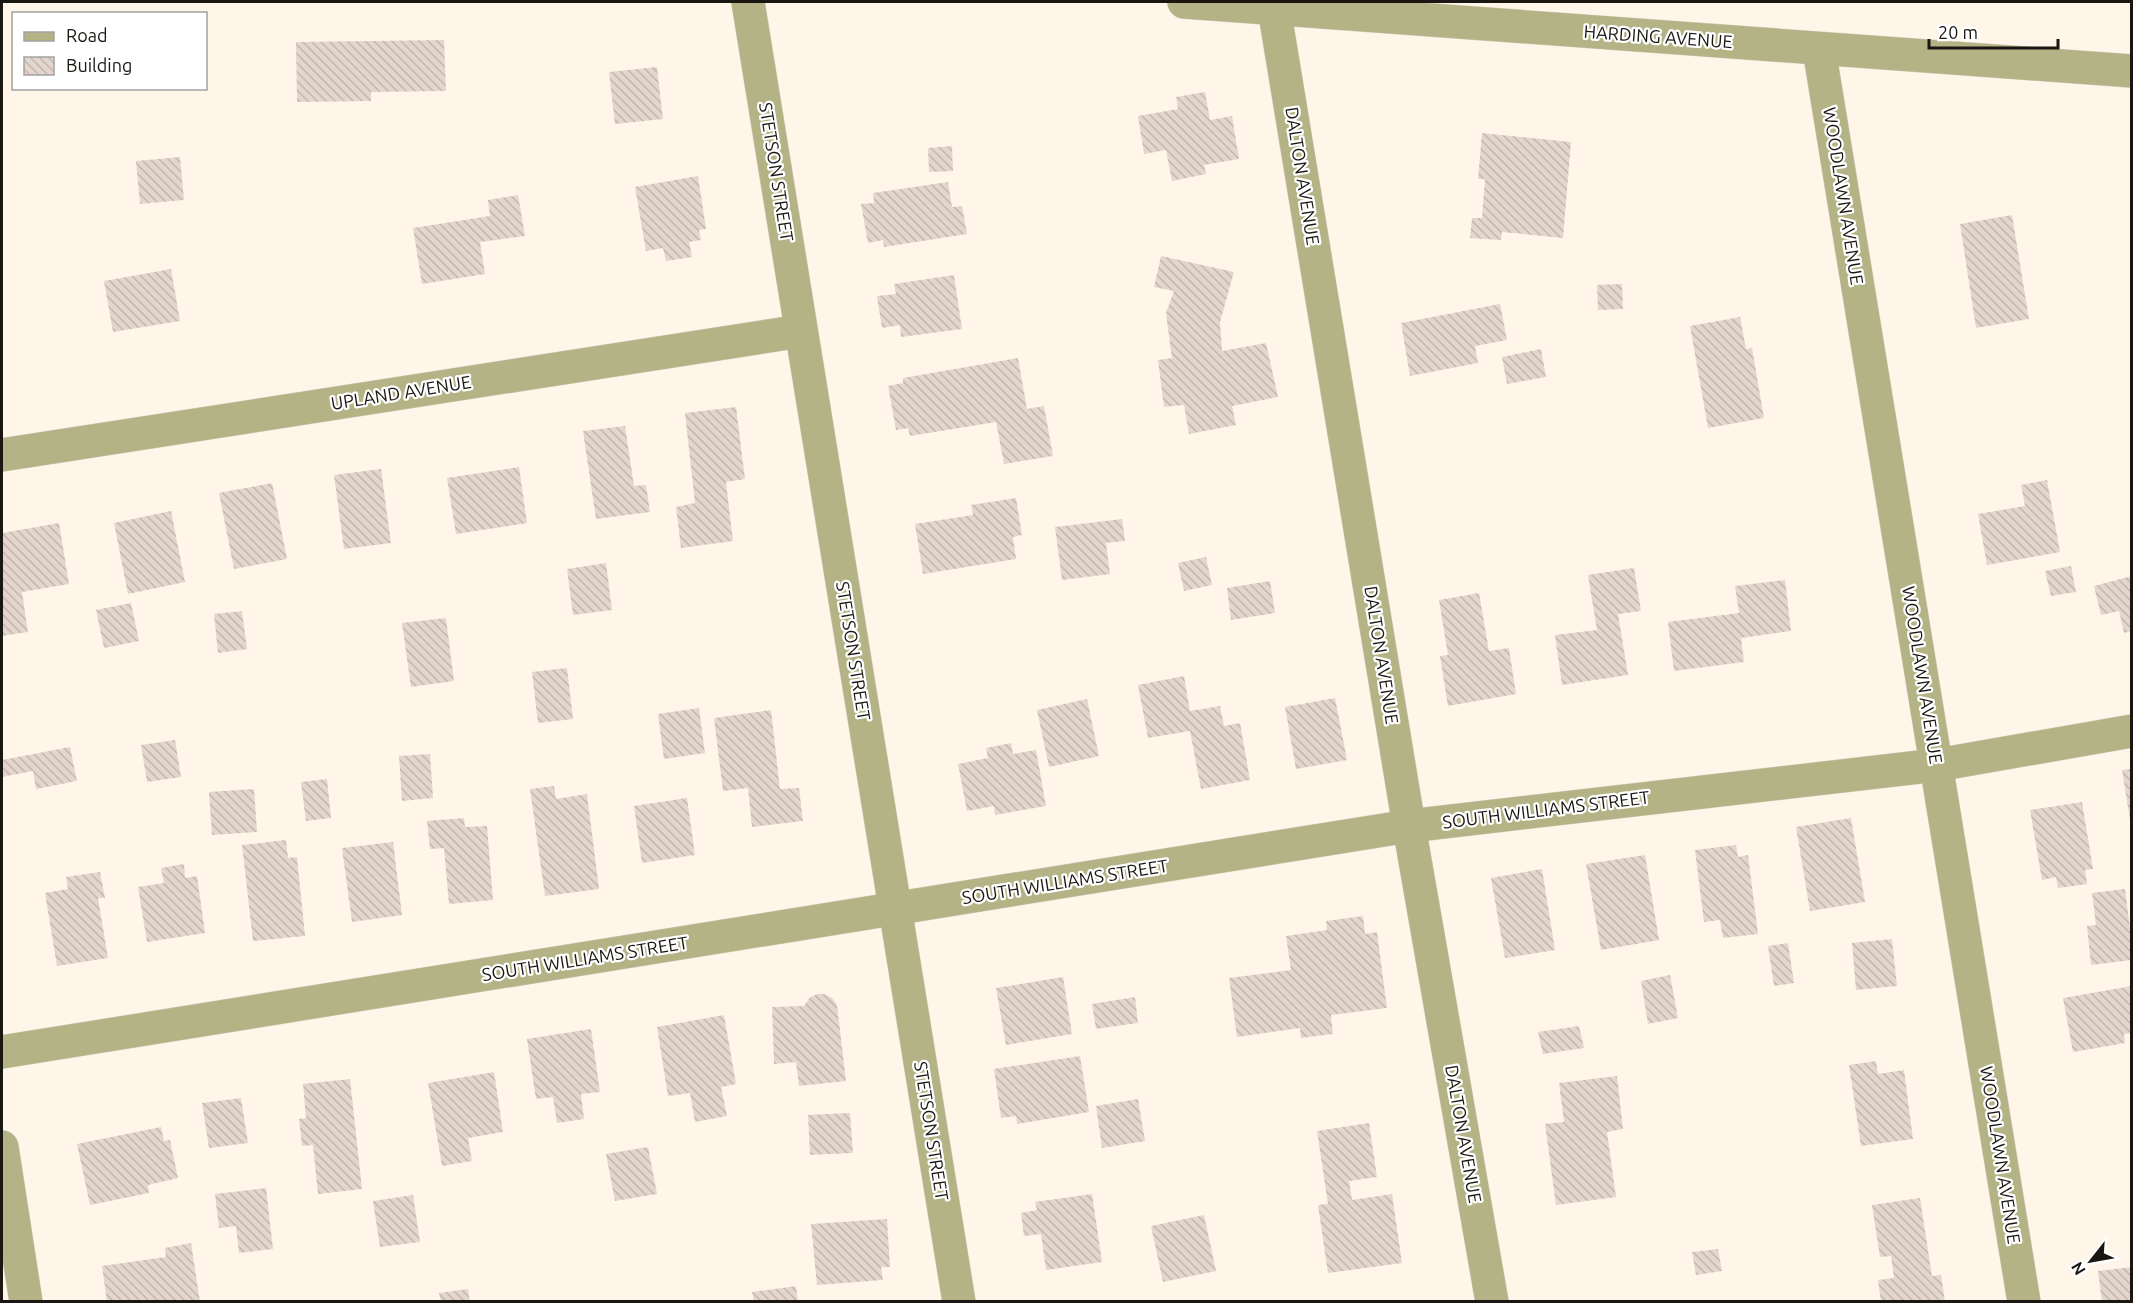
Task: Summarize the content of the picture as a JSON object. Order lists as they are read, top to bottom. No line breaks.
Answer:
{"streets":{"street":["HARDING AVENUE","STETSON STREET","DALTON AVENUE","WOODLAWN AVENUE","UPLAND AVENUE","SOUTH WILLIAMS STREET"]},"crossings":[["HARDING AVENUE","DALTON AVENUE"],["HARDING AVENUE","WOODLAWN AVENUE"],["STETSON STREET","UPLAND AVENUE"],["STETSON STREET","SOUTH WILLIAMS STREET"],["DALTON AVENUE","SOUTH WILLIAMS STREET"],["WOODLAWN AVENUE","SOUTH WILLIAMS STREET"]],"legend":["Road","Building"],"scale_bar":"20 m","north":"bottom left"}
